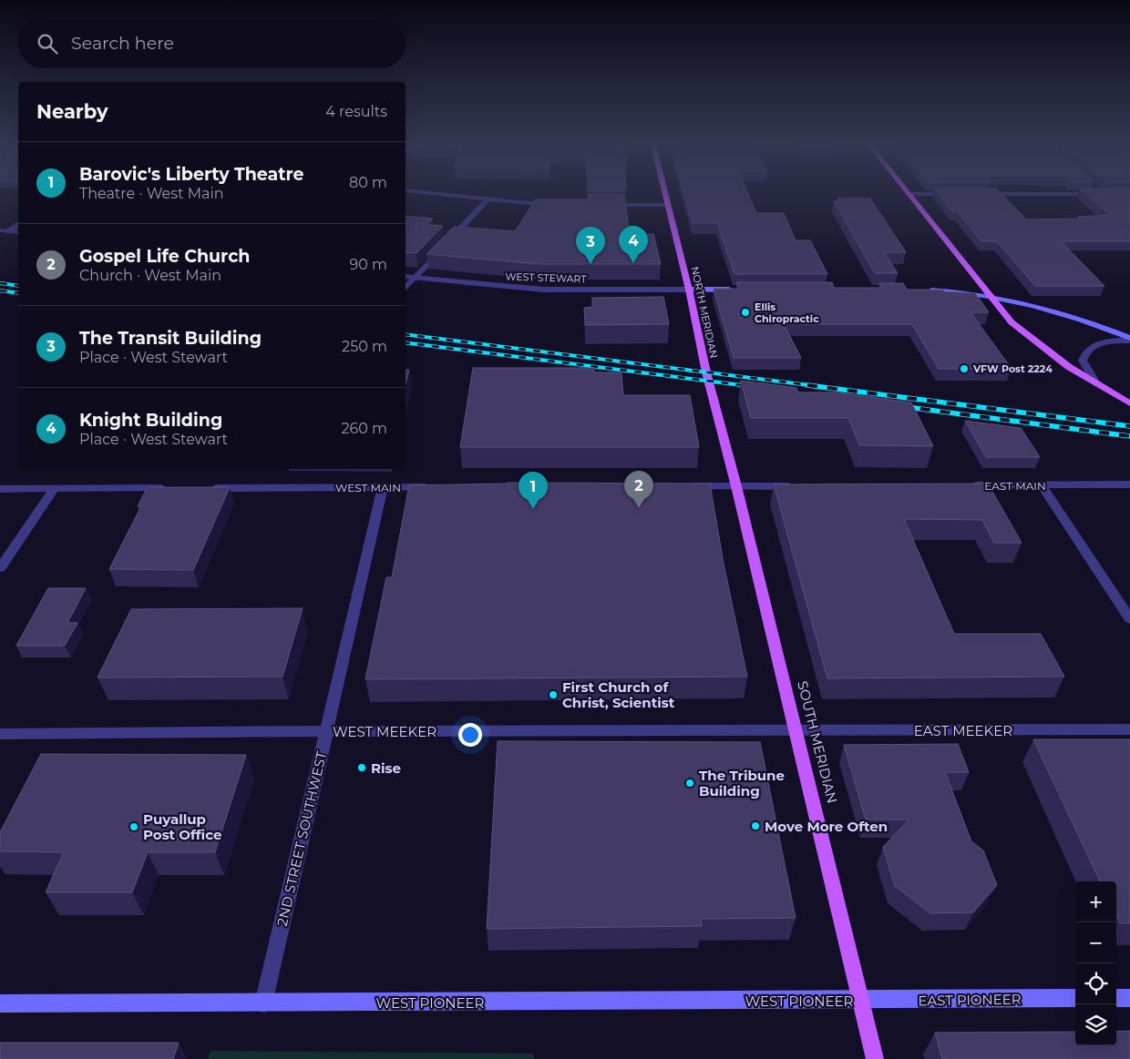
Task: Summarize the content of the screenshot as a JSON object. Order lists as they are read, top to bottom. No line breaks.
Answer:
{"streets":{"main road":["NORTH MERIDIAN","SOUTH MERIDIAN","EAST PIONEER","WEST PIONEER"],"street":["WEST STEWART","EAST MAIN","WEST MAIN","EAST MEEKER","WEST MEEKER","2ND STREET SOUTHWEST"]},"crossings":[["WEST STEWART","NORTH MERIDIAN"],["NORTH MERIDIAN","SOUTH MERIDIAN"],["WEST MAIN","2ND STREET SOUTHWEST"],["EAST MEEKER","WEST MEEKER"],["EAST MEEKER","SOUTH MERIDIAN"],["WEST MEEKER","SOUTH MERIDIAN"],["WEST MEEKER","2ND STREET SOUTHWEST"],["SOUTH MERIDIAN","EAST PIONEER"],["SOUTH MERIDIAN","WEST PIONEER"],["2ND STREET SOUTHWEST","WEST PIONEER"],["EAST PIONEER","WEST PIONEER"]],"places":["Ellis Chiropractic","VFW Post 2224","First Church of Christ, Scientist","Rise","The Tribune Building","Move More Often","Puyallup Post Office"],"page":{"search":"Search here","heading":["Nearby","4 results"],"list":[{"mark":"1","name":"Barovic's Liberty Theatre","note":"Theatre · West Main","value":"80 m"},{"mark":"2","name":"Gospel Life Church","note":"Church · West Main","value":"90 m"},{"mark":"3","name":"The Transit Building","note":"Place · West Stewart","value":"250 m"},{"mark":"4","name":"Knight Building","note":"Place · West Stewart","value":"260 m"}],"pins":["4","3","2","1"],"map_buttons":["+","−"]}}
